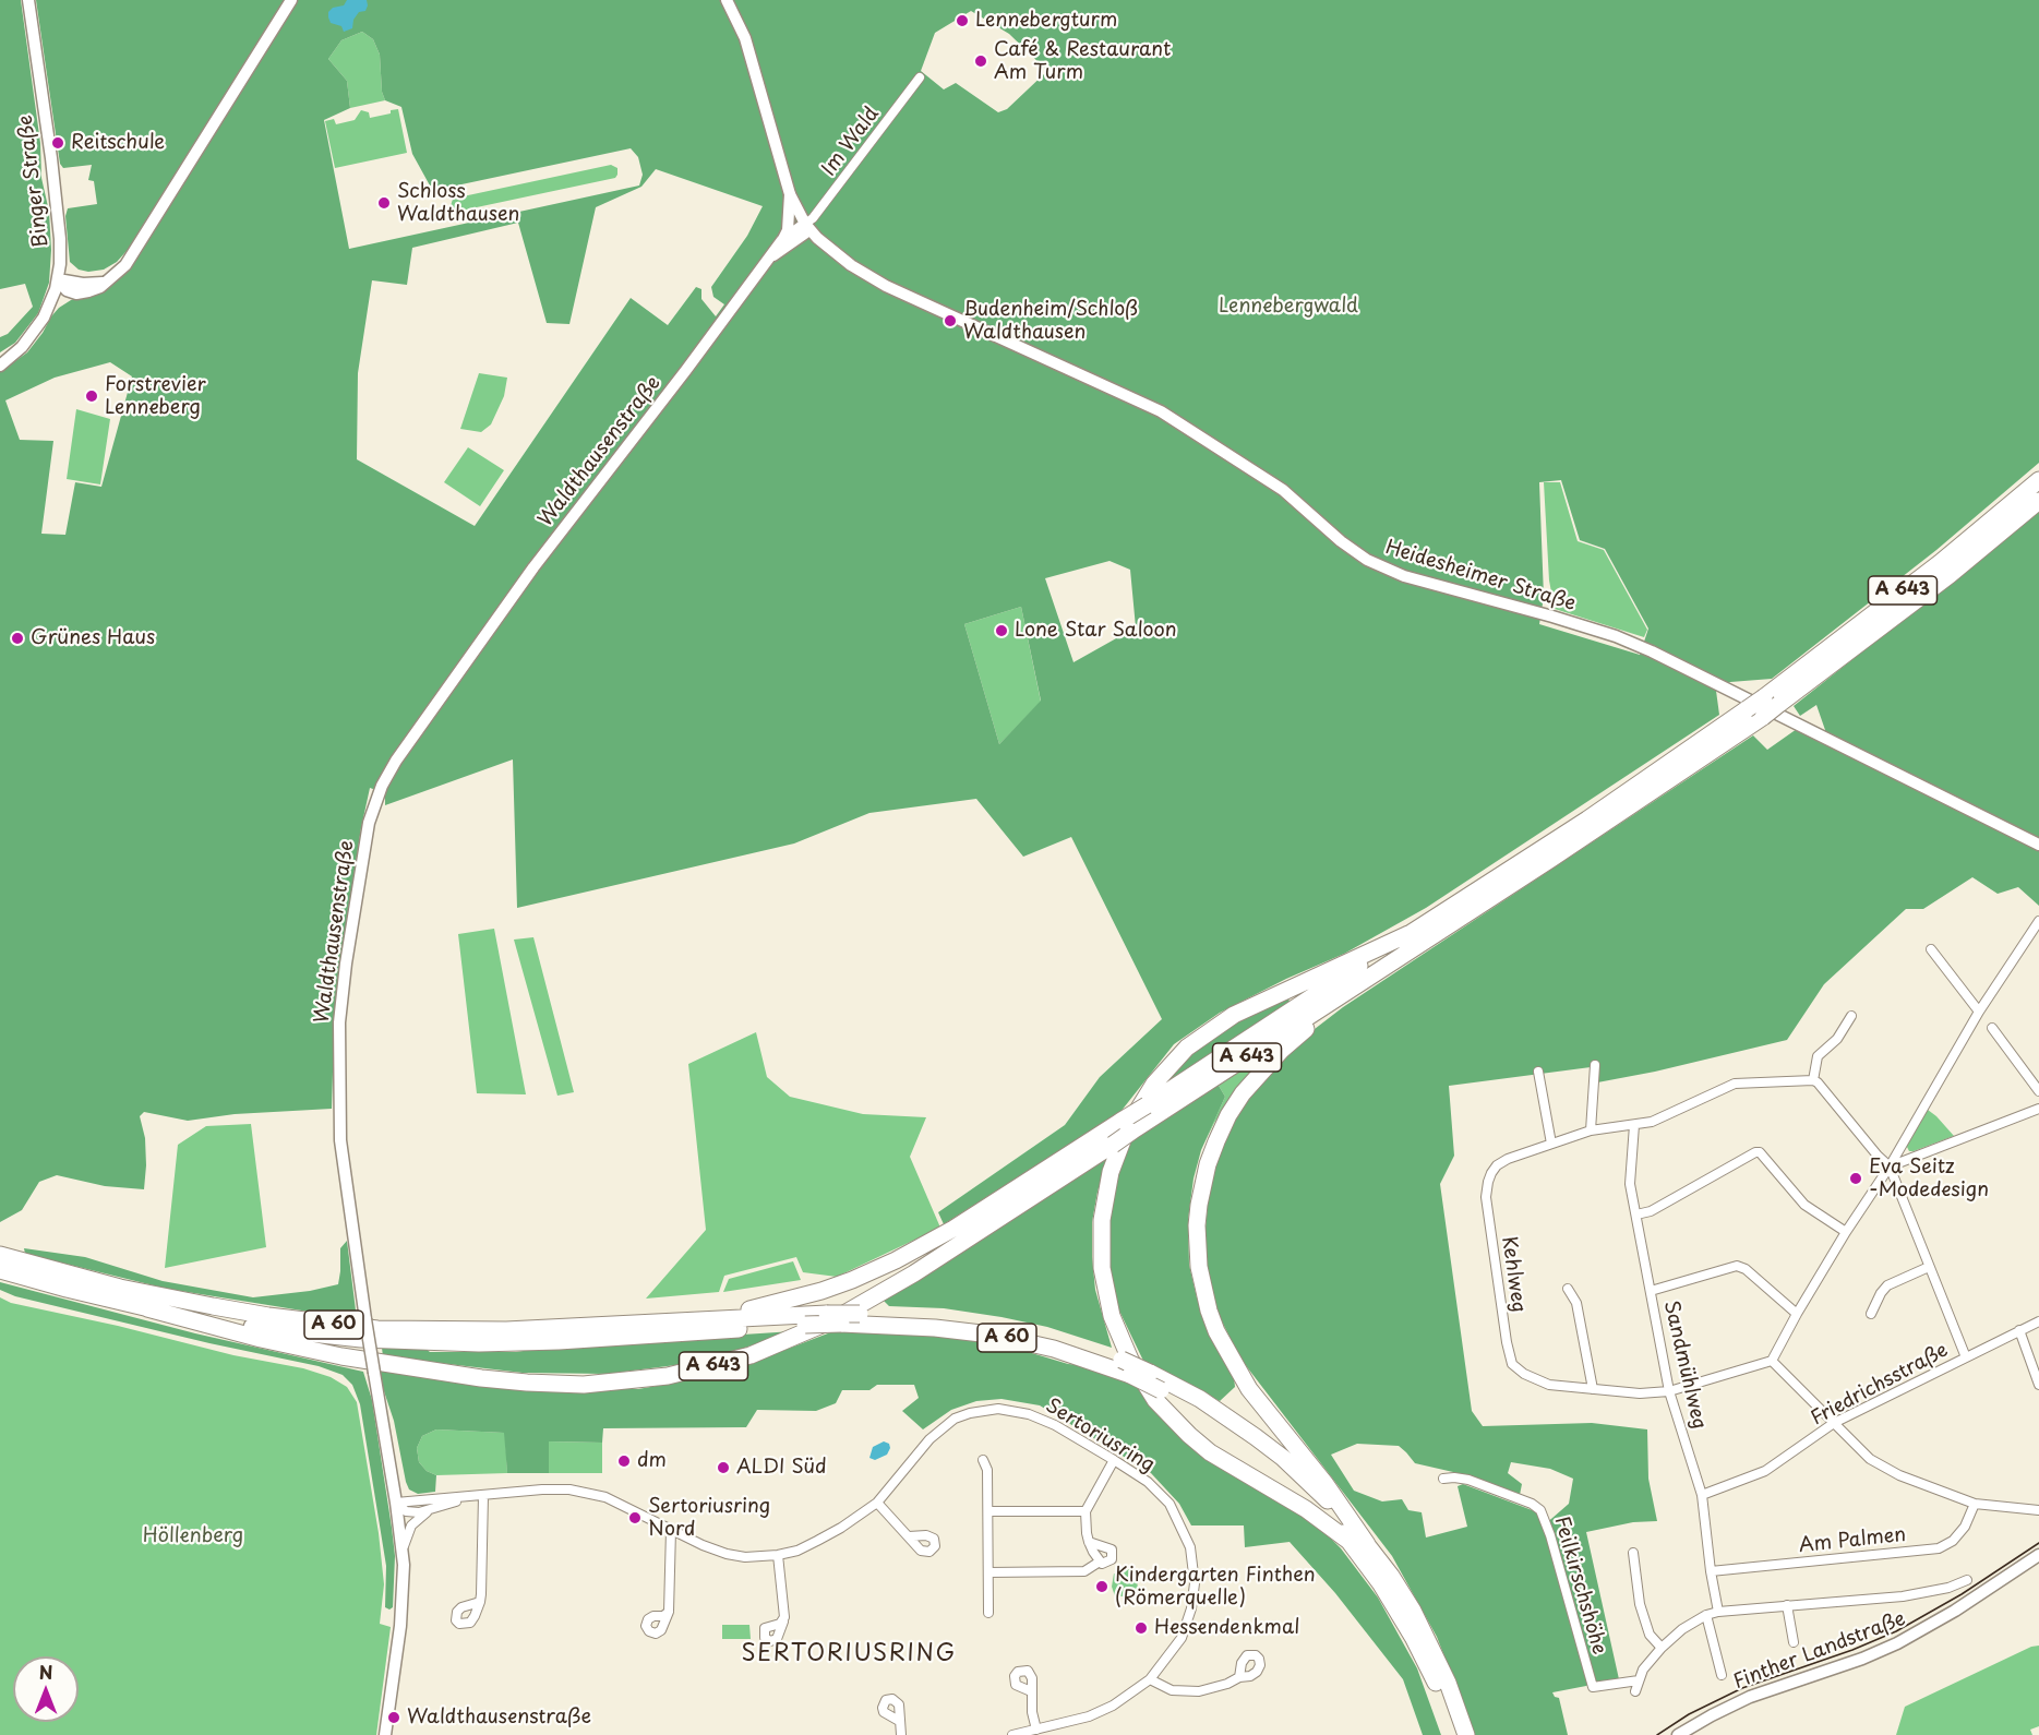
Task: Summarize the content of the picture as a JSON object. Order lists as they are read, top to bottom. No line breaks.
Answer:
{"streets":{"highway":["A 643","A 60"],"main road":["Binger Straße","Waldthausenstraße","Heidesheimer Straße","Finther Landstraße"],"street":["Im Wald","Kehlweg","Sandmühlweg","Friedrichsstraße","Sertoriusring","Am Palmen","Feilkirschshöhe"]},"crossings":[["Im Wald","Waldthausenstraße"],["Im Wald","Heidesheimer Straße"],["Waldthausenstraße","Heidesheimer Straße"],["Waldthausenstraße","Sertoriusring"],["A 643","A 60"],["Kehlweg","Sandmühlweg"],["Sandmühlweg","Friedrichsstraße"],["Sandmühlweg","Am Palmen"]],"districts":["SERTORIUSRING"],"parks":["Lennebergwald","Höllenberg"],"places":["Lennebergturm","Café & Restaurant Am Turm","Reitschule","Schloss Waldthausen","Budenheim/Schloß Waldthausen","Forstrevier Lenneberg","Lone Star Saloon","Grünes Haus","Eva Seitz -Modedesign","dm","ALDI Süd","Sertoriusring Nord","Kindergarten Finthen (Römerquelle)","Hessendenkmal","Waldthausenstraße"],"north":"top"}
